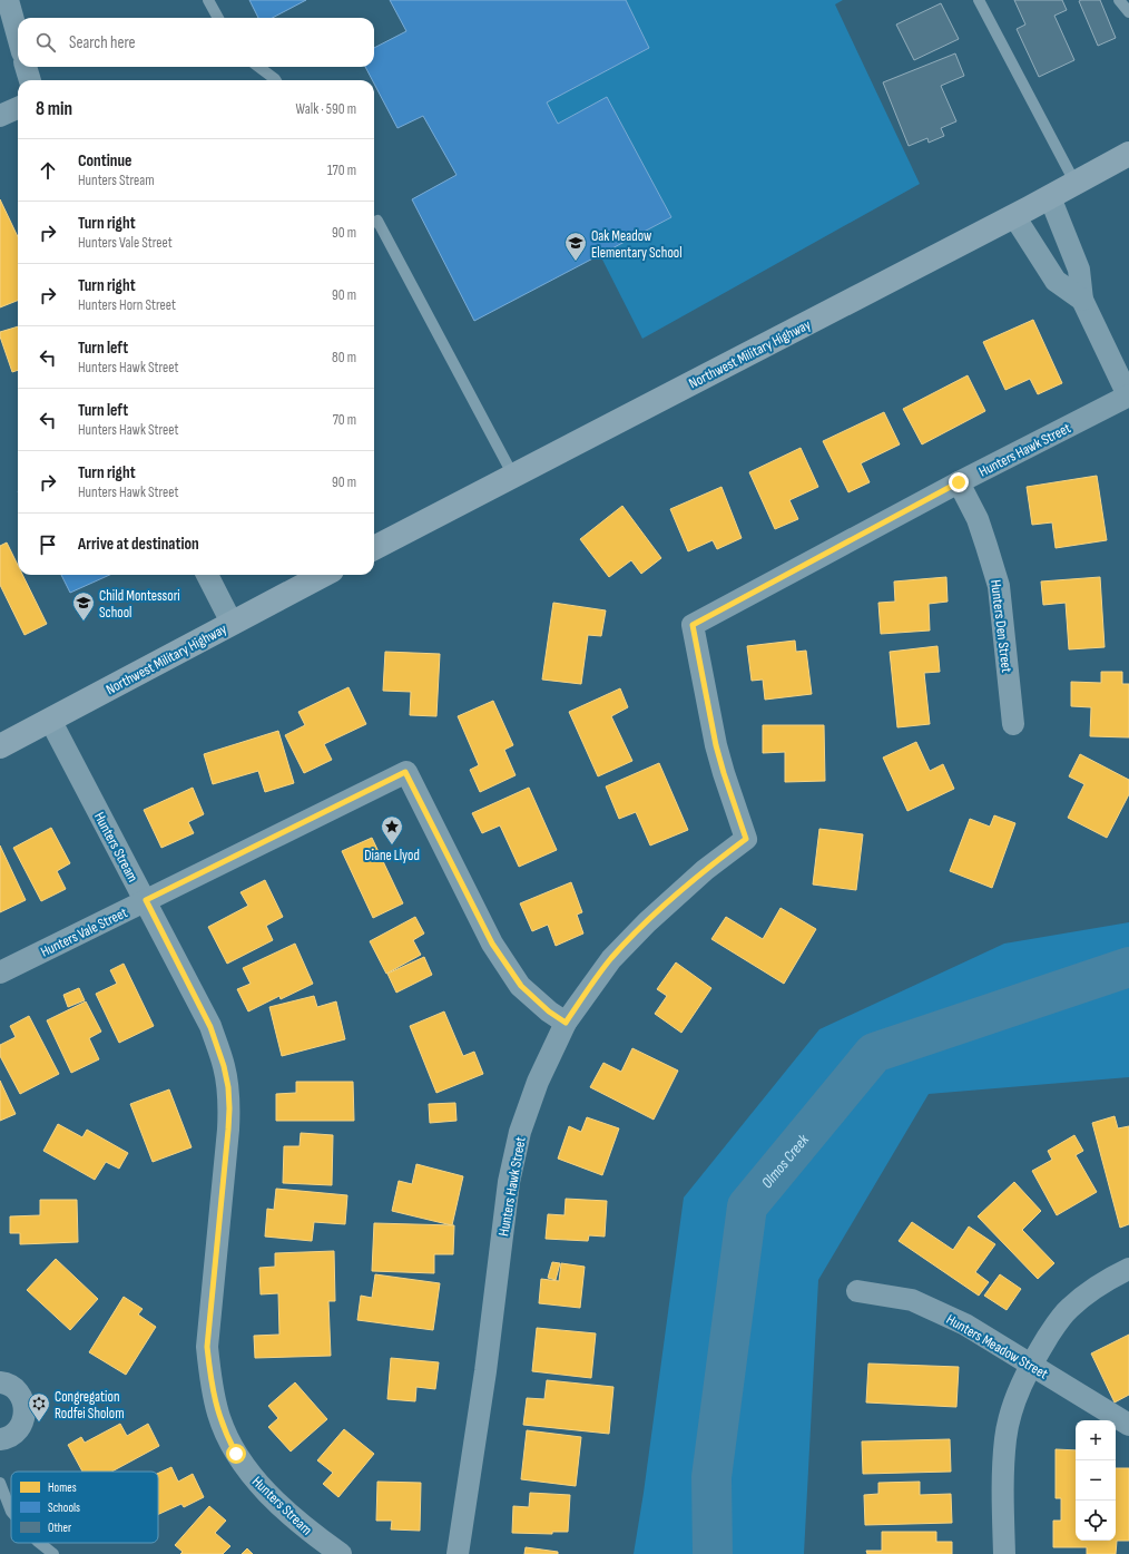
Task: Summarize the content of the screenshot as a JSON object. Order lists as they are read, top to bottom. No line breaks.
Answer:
{"streets":{"main road":["Northwest Military Highway"],"street":["Hunters Hawk Street","Hunters Den Street","Hunters Stream","Hunters Vale Street","Hunters Meadow Street"]},"crossings":[["Northwest Military Highway","Hunters Stream"],["Hunters Hawk Street","Hunters Den Street"],["Hunters Hawk Street","Hunters Vale Street"],["Hunters Stream","Hunters Vale Street"]],"water":["Olmos Creek"],"places":{"school or university":["Oak Meadow Elementary School","Child Montessori School"],"place":["Diane Llyod"],"synagogue":["Congregation Rodfei Sholom"]},"legend":["Homes","Schools","Other"],"page":{"search":"Search here","heading":["8 min","Walk · 590 m"],"list":[["Continue","Hunters Stream","170 m"],["Turn right","Hunters Vale Street","90 m"],["Turn right","Hunters Horn Street","90 m"],["Turn left","Hunters Hawk Street","80 m"],["Turn left","Hunters Hawk Street","70 m"],["Turn right","Hunters Hawk Street","90 m"],"Arrive at destination"],"map_buttons":["+","−"]}}
